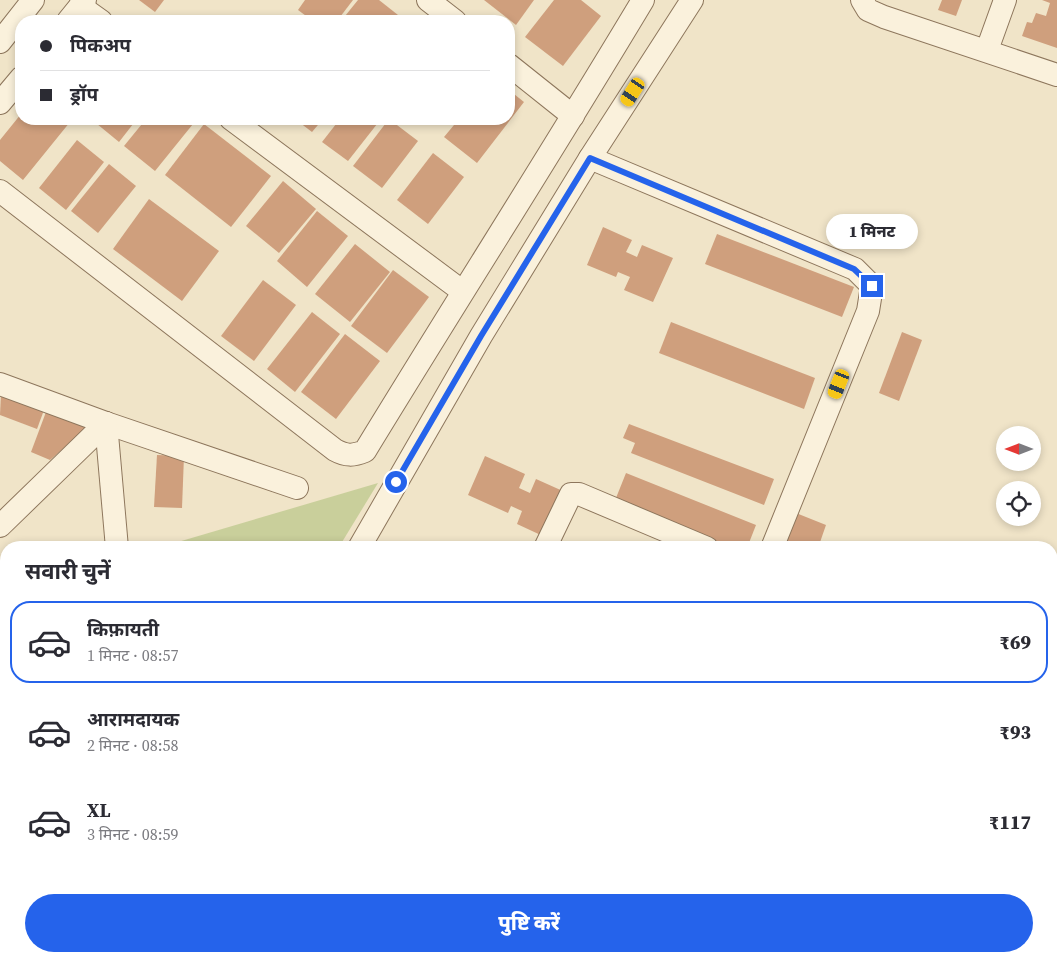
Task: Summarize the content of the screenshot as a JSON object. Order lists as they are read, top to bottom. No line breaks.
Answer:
{"north":"left","page":{"banner":["पिकअप","ड्रॉप"],"bubble":"1 मिनट","heading":"सवारी चुनें","list":[{"name":"किफ़ायती","note":"1 मिनट · 08:57","value":"₹69"},{"name":"आरामदायक","note":"2 मिनट · 08:58","value":"₹93"},{"name":"XL","note":"3 मिनट · 08:59","value":"₹117"}],"buttons":"पुष्टि करें"}}
